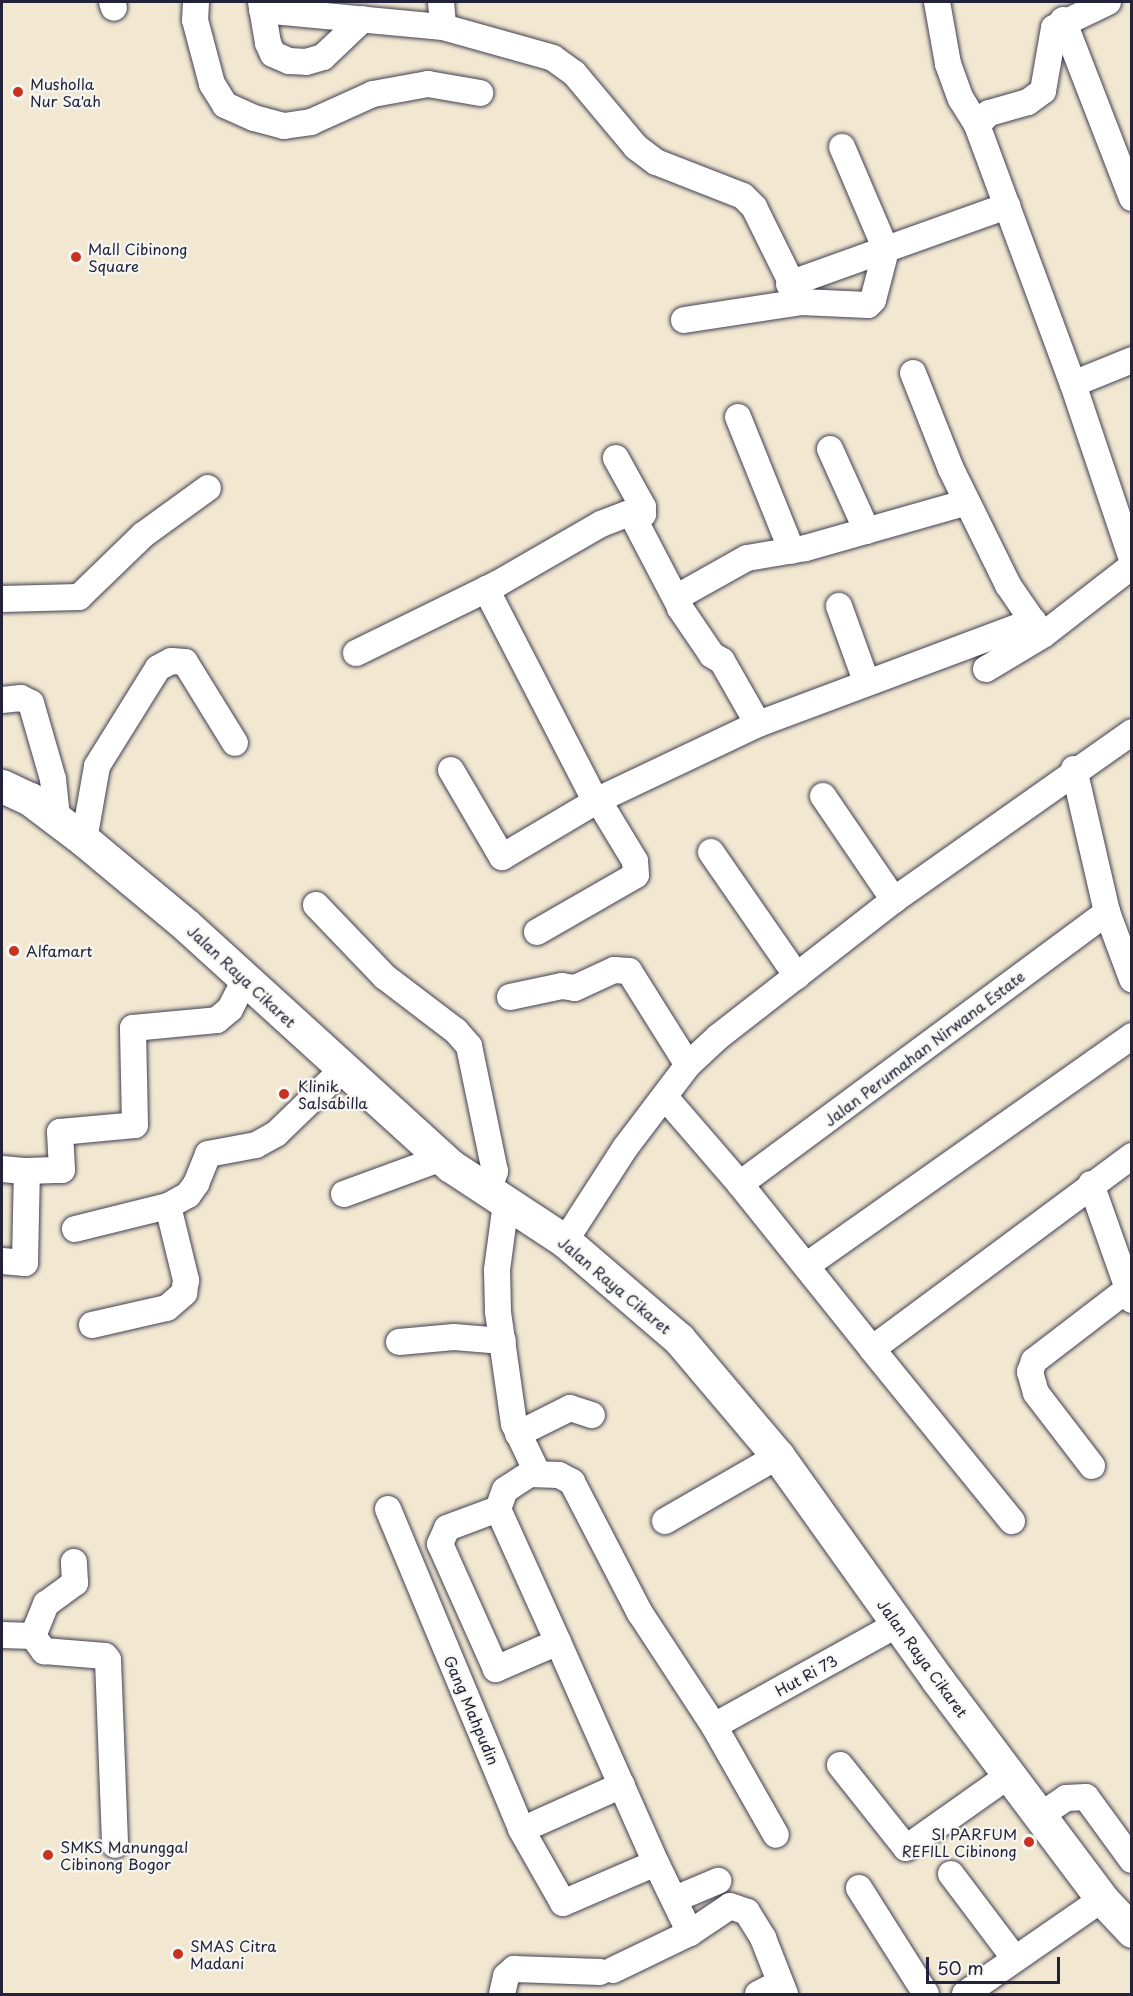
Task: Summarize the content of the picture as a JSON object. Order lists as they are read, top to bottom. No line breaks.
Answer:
{"streets":{"main road":["Jalan Raya Cikaret"],"street":["Jalan Perumahan Nirwana Estate","Hut Ri 73","Gang Mahpudin"]},"crossings":[["Jalan Raya Cikaret","Hut Ri 73"]],"places":["Musholla Nur Sa'ah","Mall Cibinong Square","Alfamart","Klinik Salsabilla","SI PARFUM REFILL Cibinong","SMKS Manunggal Cibinong Bogor","SMAS Citra Madani"],"scale_bar":"50 m"}
